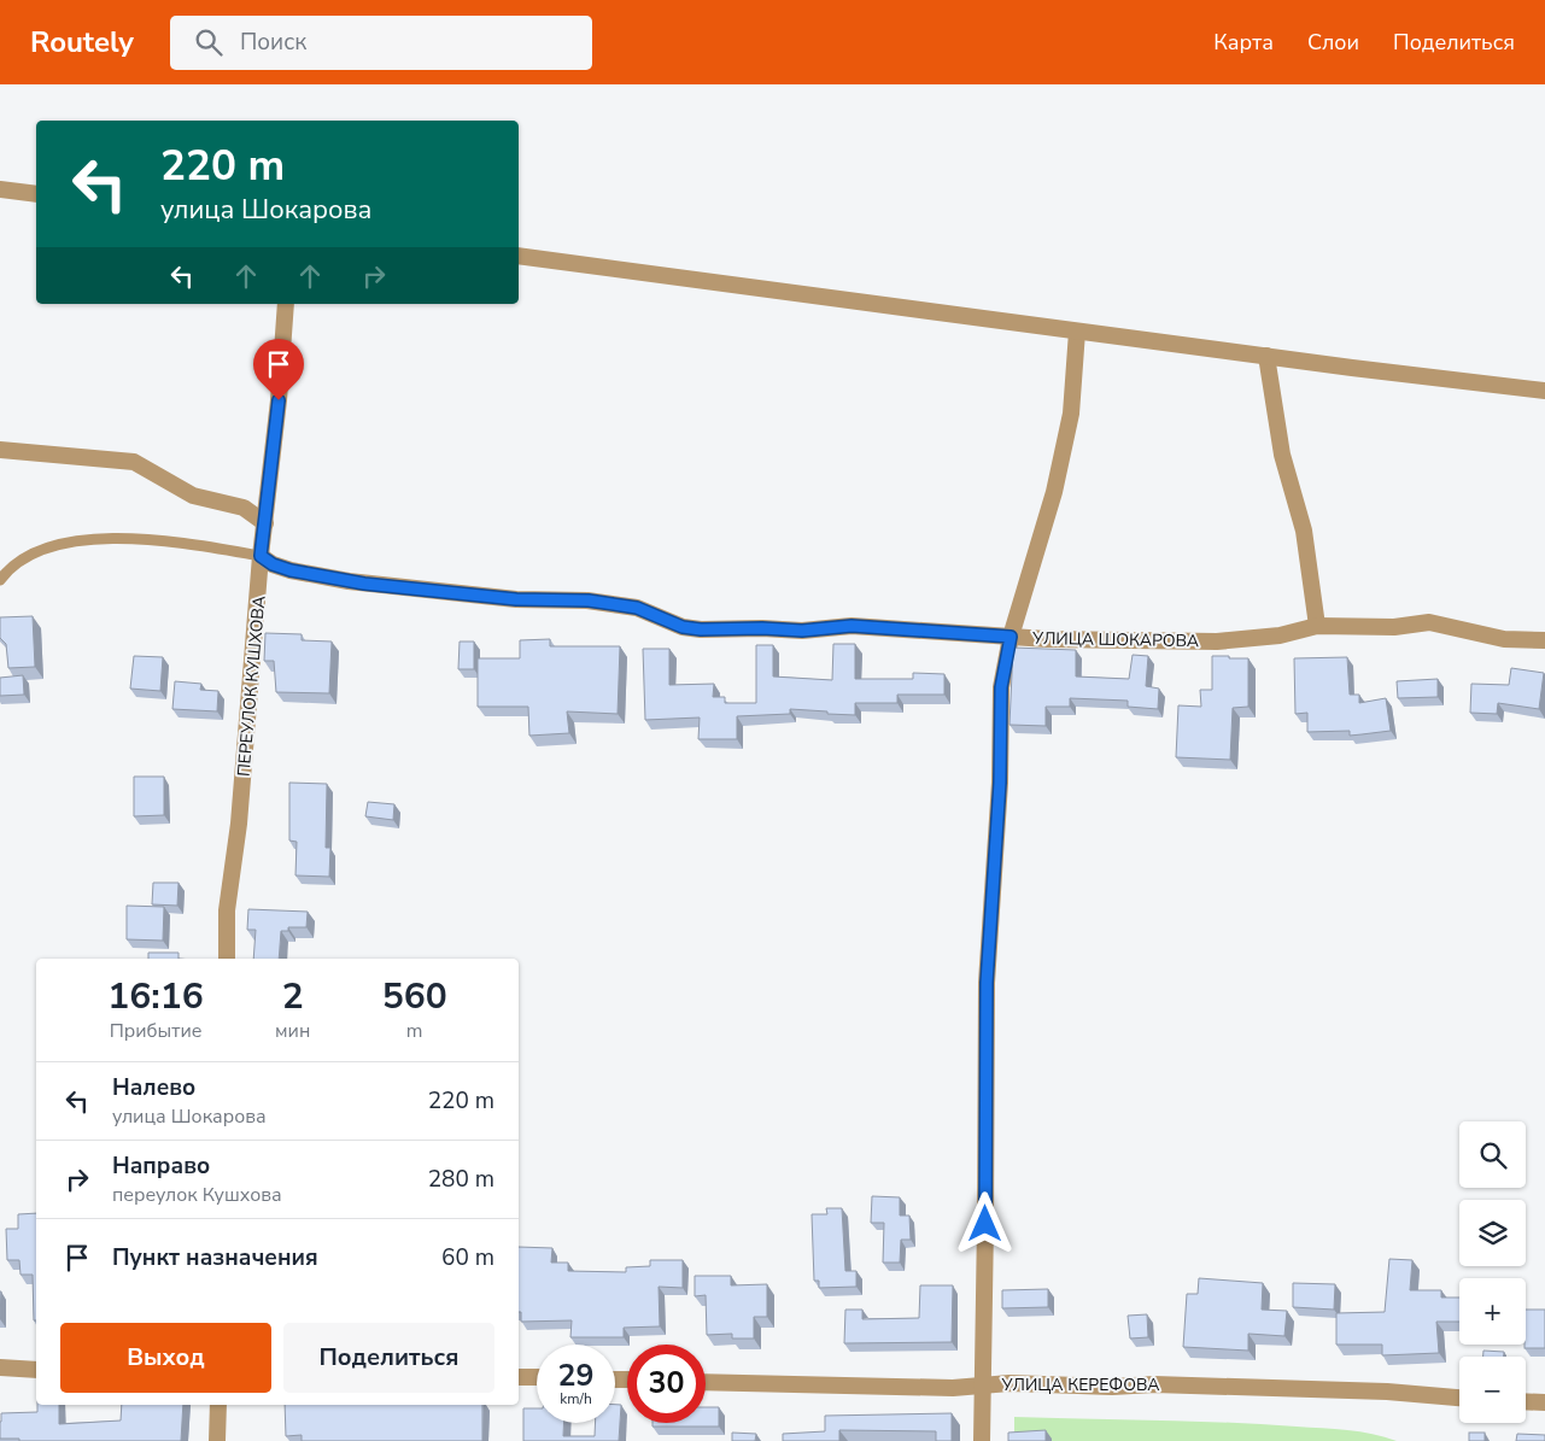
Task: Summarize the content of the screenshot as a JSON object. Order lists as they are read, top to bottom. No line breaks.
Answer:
{"streets":{"street":["УЛИЦА ШОКАРОВА","ПЕРЕУЛОК КУШХОВА","УЛИЦА КЕРЕФОВА"]},"crossings":[["УЛИЦА ШОКАРОВА","ПЕРЕУЛОК КУШХОВА"]],"page":{"header":"Routely","search":"Поиск","nav":["Карта","Слои","Поделиться"],"turn":["220 m","улица Шокарова"],"eta":["16:16","Прибытие","2","мин","560","m"],"list":[{"name":"Налево","note":"улица Шокарова","value":"220 m"},{"name":"Направо","note":"переулок Кушхова","value":"280 m"},{"name":"Пункт назначения","value":"60 m"}],"map_buttons":["+","−"],"buttons":["Выход","Поделиться"],"speed":"29 km/h","limit":"30"}}
